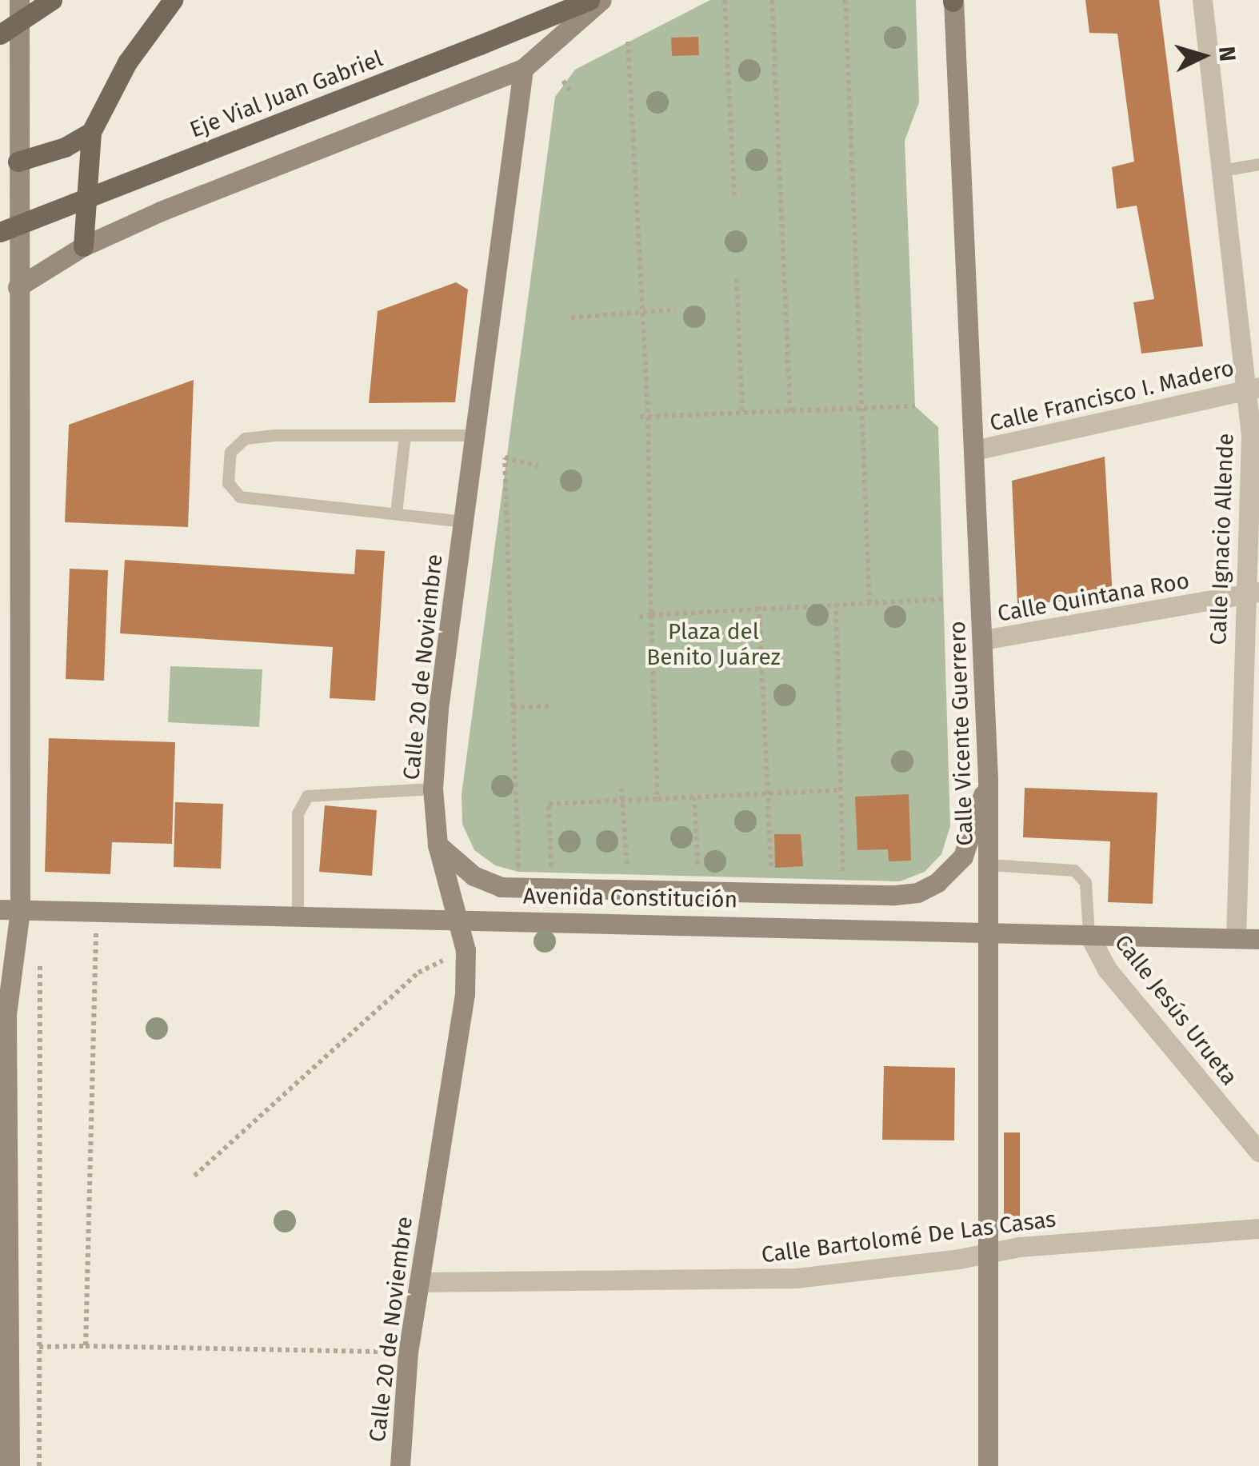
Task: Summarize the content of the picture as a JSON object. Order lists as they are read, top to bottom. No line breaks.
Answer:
{"streets":{"main road":["Eje Vial Juan Gabriel","Calle 20 de Noviembre","Calle Vicente Guerrero","Avenida Constitución"],"street":["Calle Francisco I. Madero","Calle Ignacio Allende","Calle Quintana Roo","Calle Jesús Urueta","Calle Bartolomé De Las Casas"]},"crossings":[["Calle Francisco I. Madero","Calle Ignacio Allende"],["Calle Francisco I. Madero","Calle Vicente Guerrero"],["Calle Ignacio Allende","Calle Quintana Roo"],["Calle Ignacio Allende","Avenida Constitución"],["Calle Quintana Roo","Calle Vicente Guerrero"],["Calle 20 de Noviembre","Avenida Constitución"],["Calle 20 de Noviembre","Calle Bartolomé De Las Casas"],["Calle Vicente Guerrero","Avenida Constitución"],["Calle Vicente Guerrero","Calle Bartolomé De Las Casas"],["Avenida Constitución","Calle Jesús Urueta"]],"parks":["Plaza del Benito Juárez"],"north":"right"}
